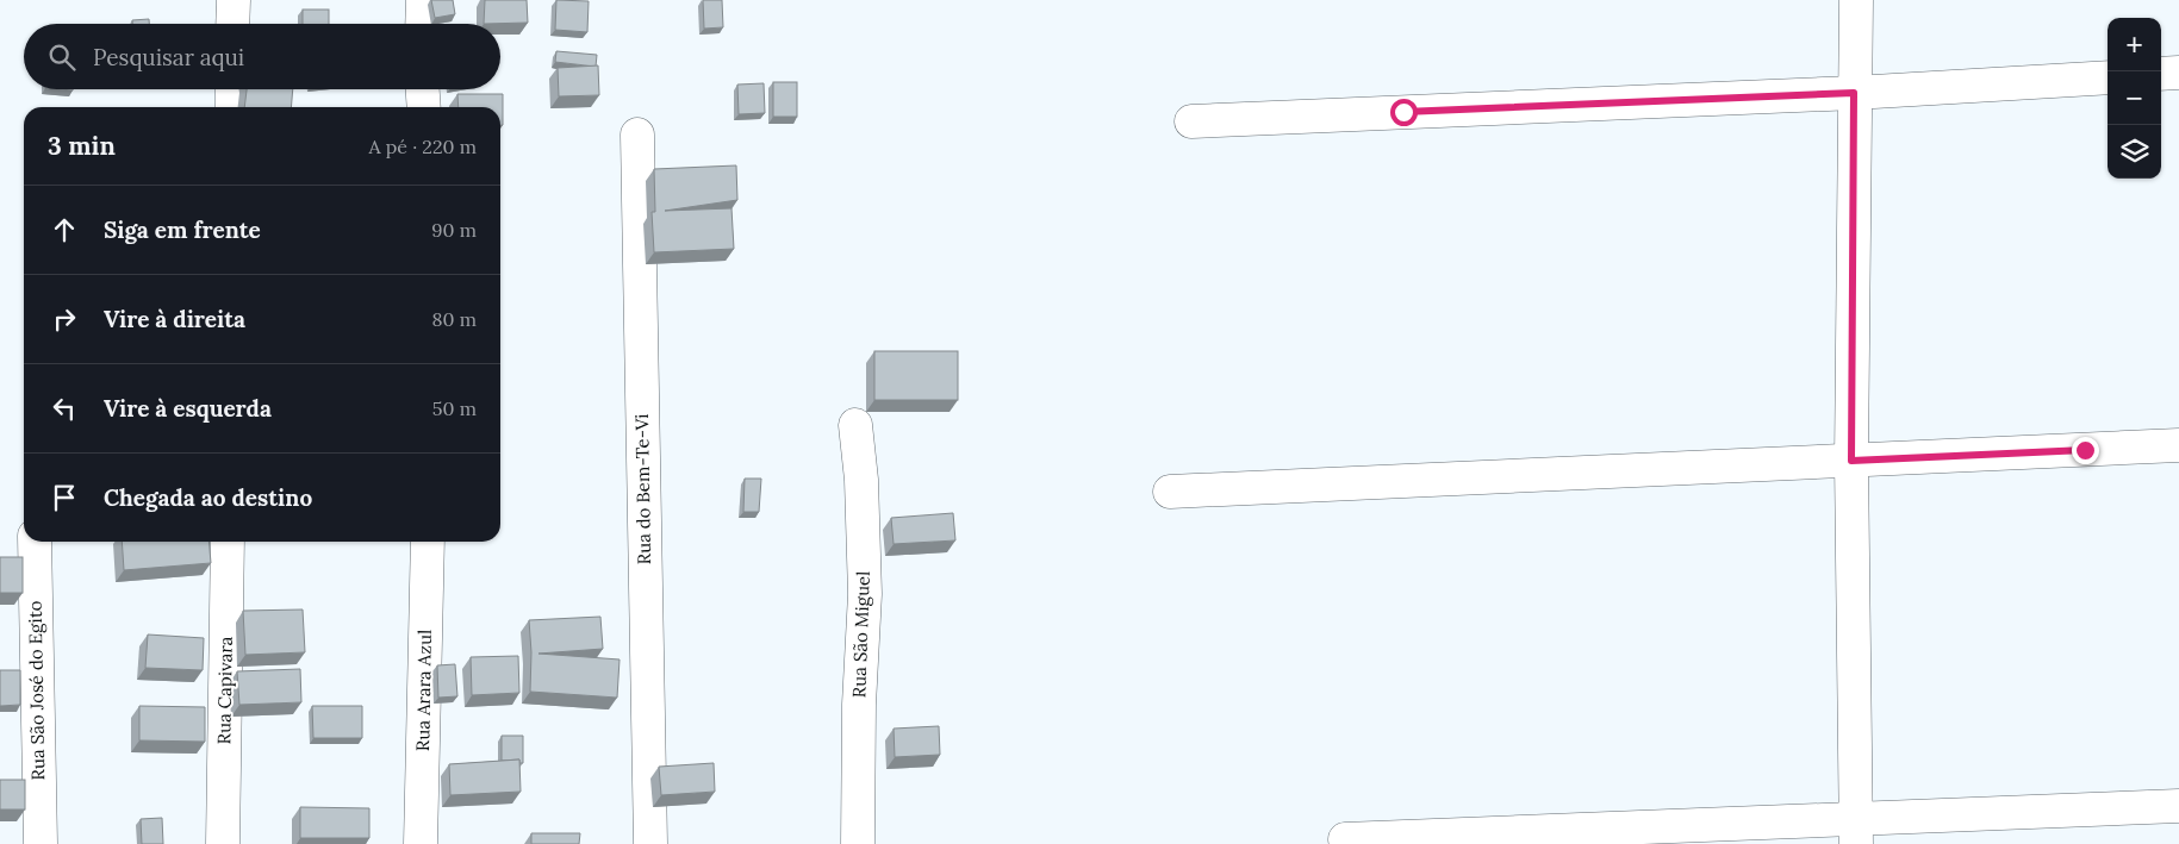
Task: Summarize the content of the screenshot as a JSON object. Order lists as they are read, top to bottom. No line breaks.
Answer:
{"streets":{"street":["Rua do Bem-Te-Vi","Rua São Miguel","Rua São José do Egito","Rua Capivara","Rua Arara Azul"]},"page":{"map_buttons":["+","−"],"search":"Pesquisar aqui","heading":["3 min","A pé · 220 m"],"list":[["Siga em frente","90 m"],["Vire à direita","80 m"],["Vire à esquerda","50 m"],"Chegada ao destino"]}}
